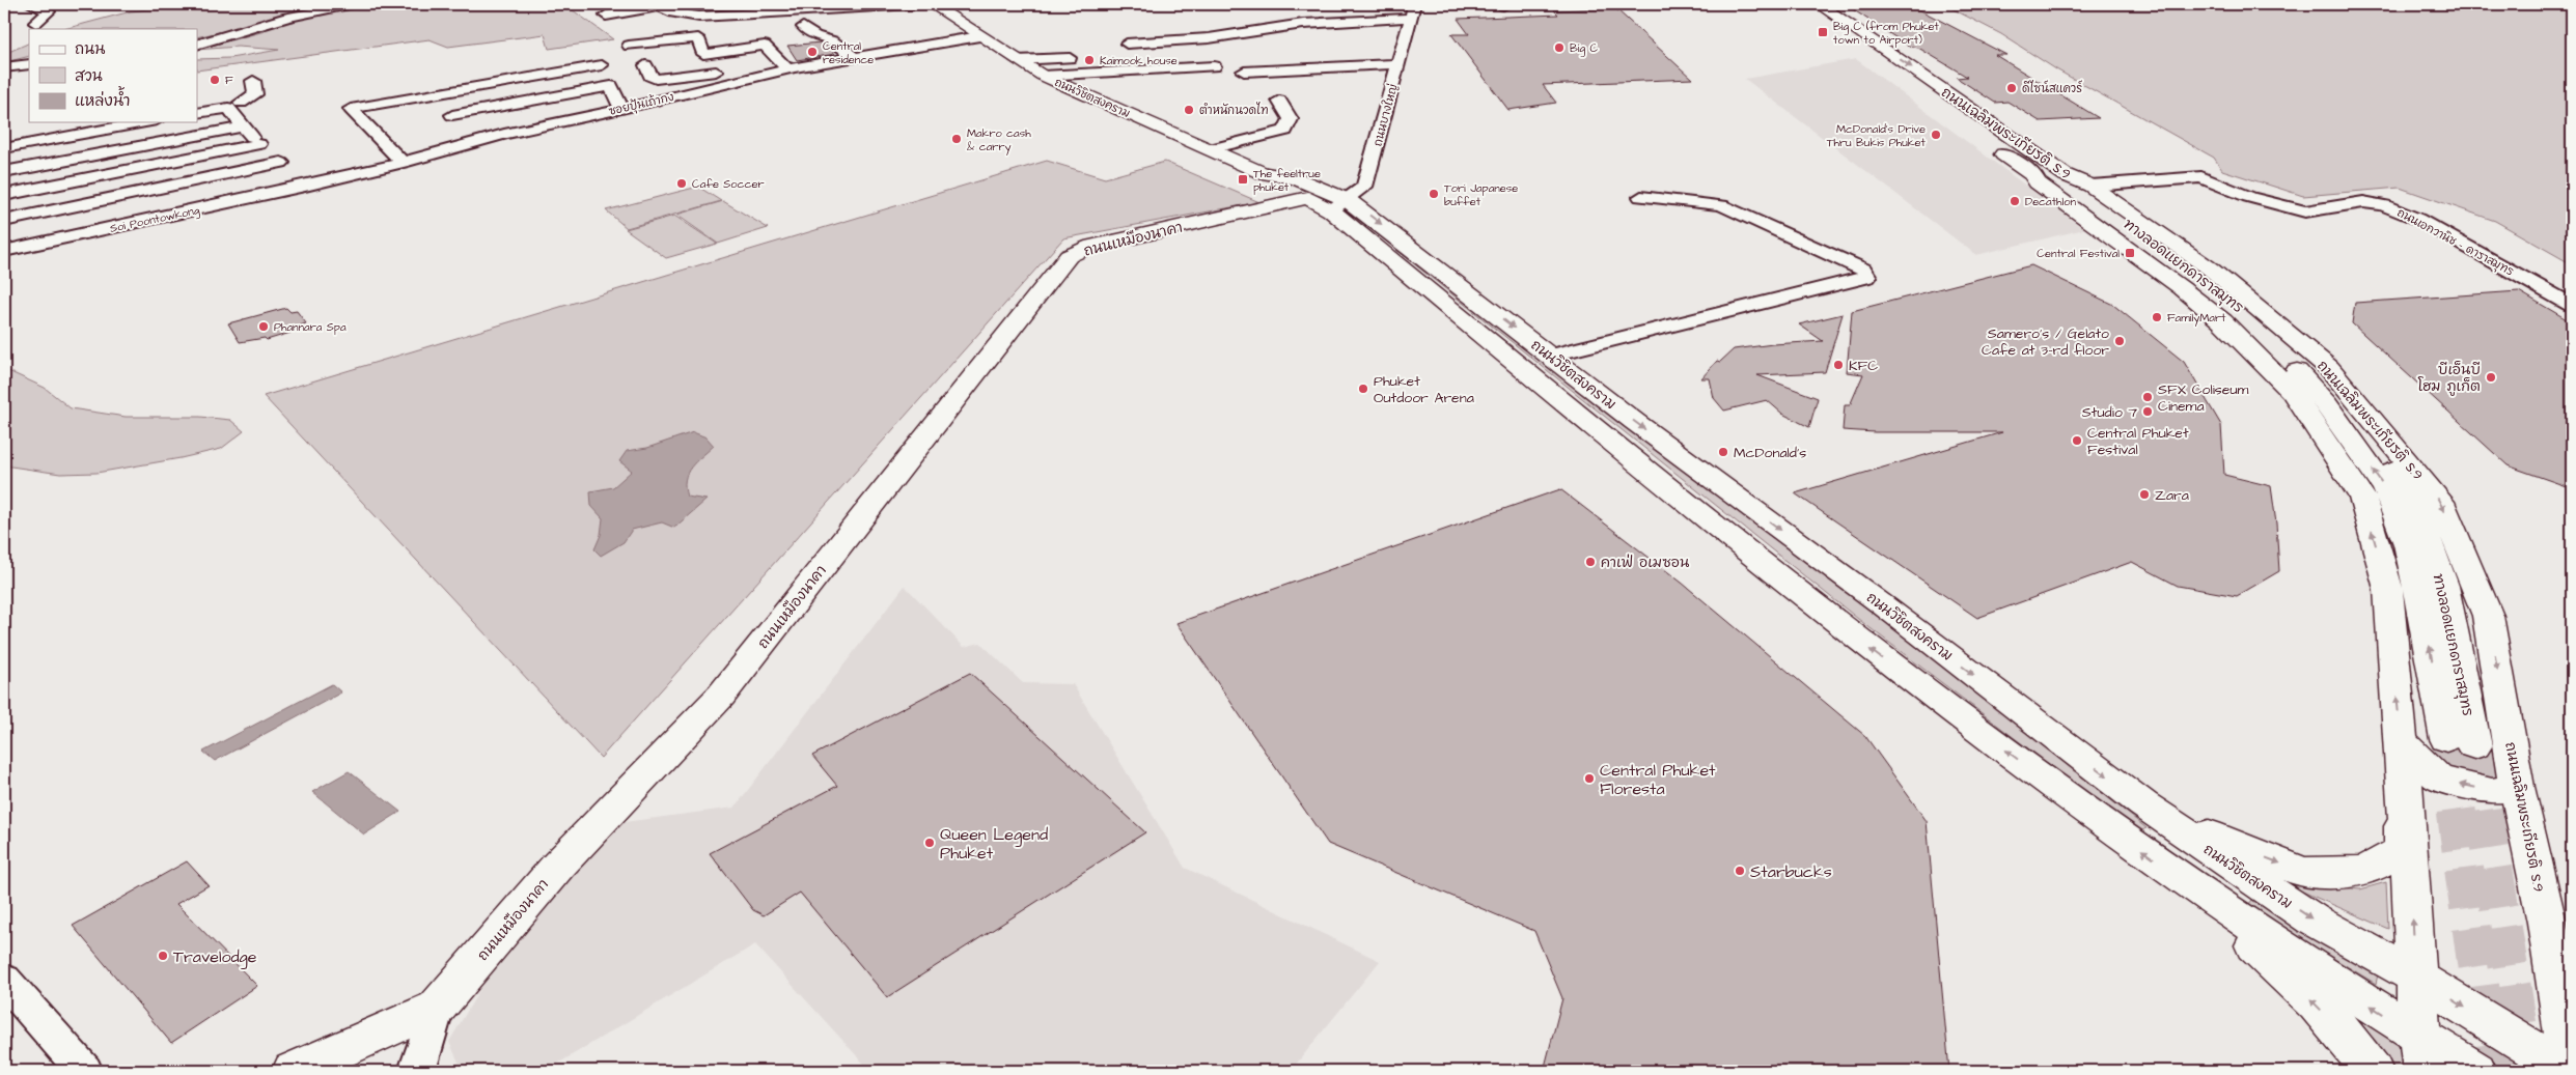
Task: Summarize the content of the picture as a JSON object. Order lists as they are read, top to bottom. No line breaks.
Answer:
{"streets":{"main road":["ถนนวิชิตสงคราม","ถนนเฉลิมพระเกียรติ ร.9","ถนนเหมืองนาคา","ทางลอดแยกดาราสมุทร"],"street":["ซอยปุ้นเถ้ากง","ถนนบางใหญ่","Soi Poontowkong","ถนนเอกวานิช - ดาราสมุทร"]},"crossings":[["ถนนวิชิตสงคราม","ซอยปุ้นเถ้ากง"],["ถนนวิชิตสงคราม","ถนนบางใหญ่"],["ถนนวิชิตสงคราม","ถนนเฉลิมพระเกียรติ ร.9"],["ถนนวิชิตสงคราม","ถนนเหมืองนาคา"],["ซอยปุ้นเถ้ากง","Soi Poontowkong"],["ถนนบางใหญ่","ถนนเหมืองนาคา"],["ถนนเฉลิมพระเกียรติ ร.9","ถนนเอกวานิช - ดาราสมุทร"],["ถนนเฉลิมพระเกียรติ ร.9","ทางลอดแยกดาราสมุทร"],["ถนนเอกวานิช - ดาราสมุทร","ทางลอดแยกดาราสมุทร"]],"places":{"transit":["Big C (from Phuket town to Airport)","The feeltrue phuket","Central Festival"],"other":["Big C","Central residence","Kaimook house","F","ดีไซน์สแควร์","ตำหนักนวดไท","McDonald's Drive Thru Bukis Phuket","Makro cash & carry","Cafe Soccer","Tori Japanese buffet","Decathlon","FamilyMart","Phannara Spa","Samero's / Gelato Cafe at 3-rd floor","KFC","บีเอ็นบี โฮม ภูเก็ต","Phuket Outdoor Arena","SFX Coliseum Cinema","Studio 7","Central Phuket Festival","McDonald's","Zara","คาเฟ่ อเมซอน","Central Phuket Floresta","Queen Legend Phuket","Starbucks","Travelodge"]},"legend":["ถนน","สวน","แหล่งน้ำ"]}
